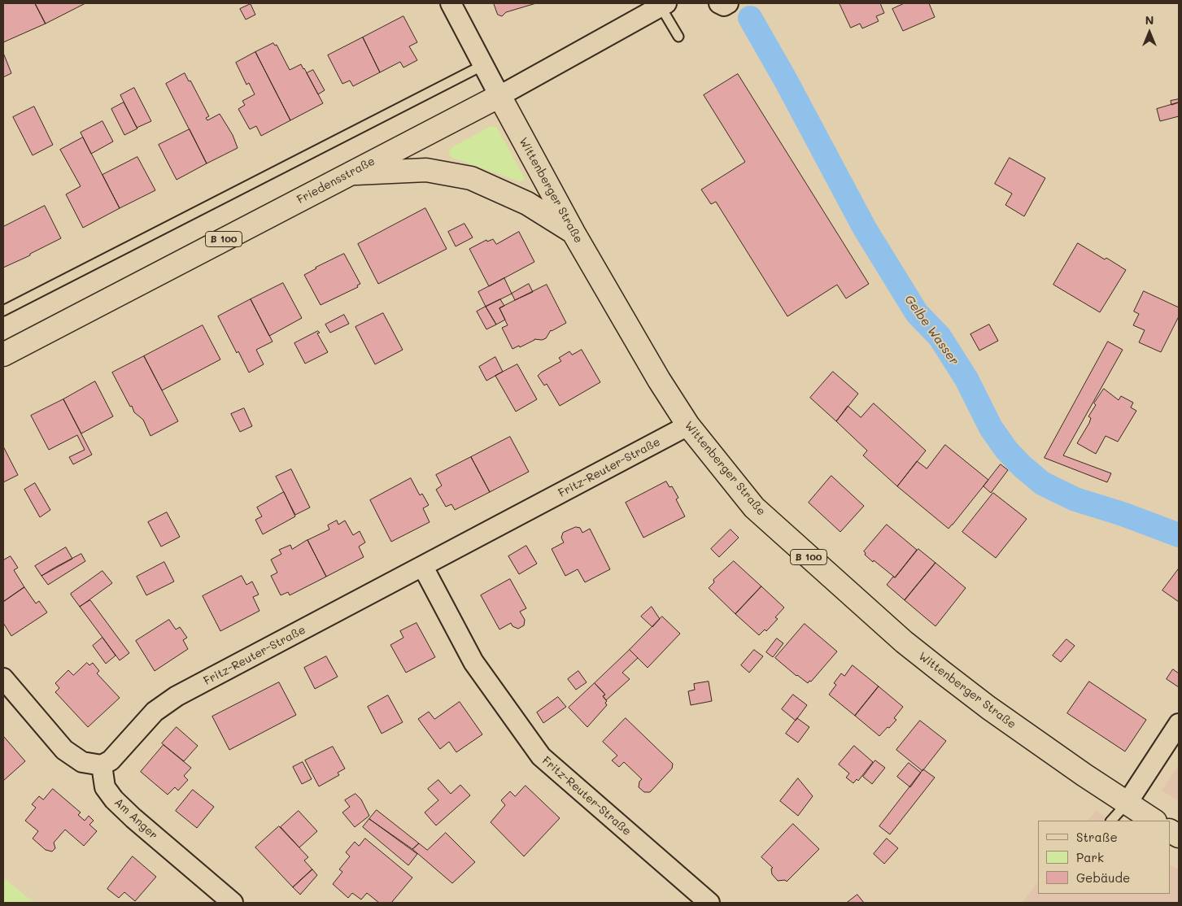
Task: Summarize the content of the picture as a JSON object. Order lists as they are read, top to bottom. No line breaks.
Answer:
{"streets":{"main road":["Friedensstraße","Wittenberger Straße","B 100"],"street":["Fritz-Reuter-Straße","Am Anger"]},"crossings":[["Friedensstraße","Wittenberger Straße"],["Friedensstraße","B 100"],["Wittenberger Straße","B 100"],["Wittenberger Straße","Fritz-Reuter-Straße"],["Fritz-Reuter-Straße","Am Anger"]],"water":["Gelbe Wasser"],"legend":["Straße","Park","Gebäude"],"north":"top"}
